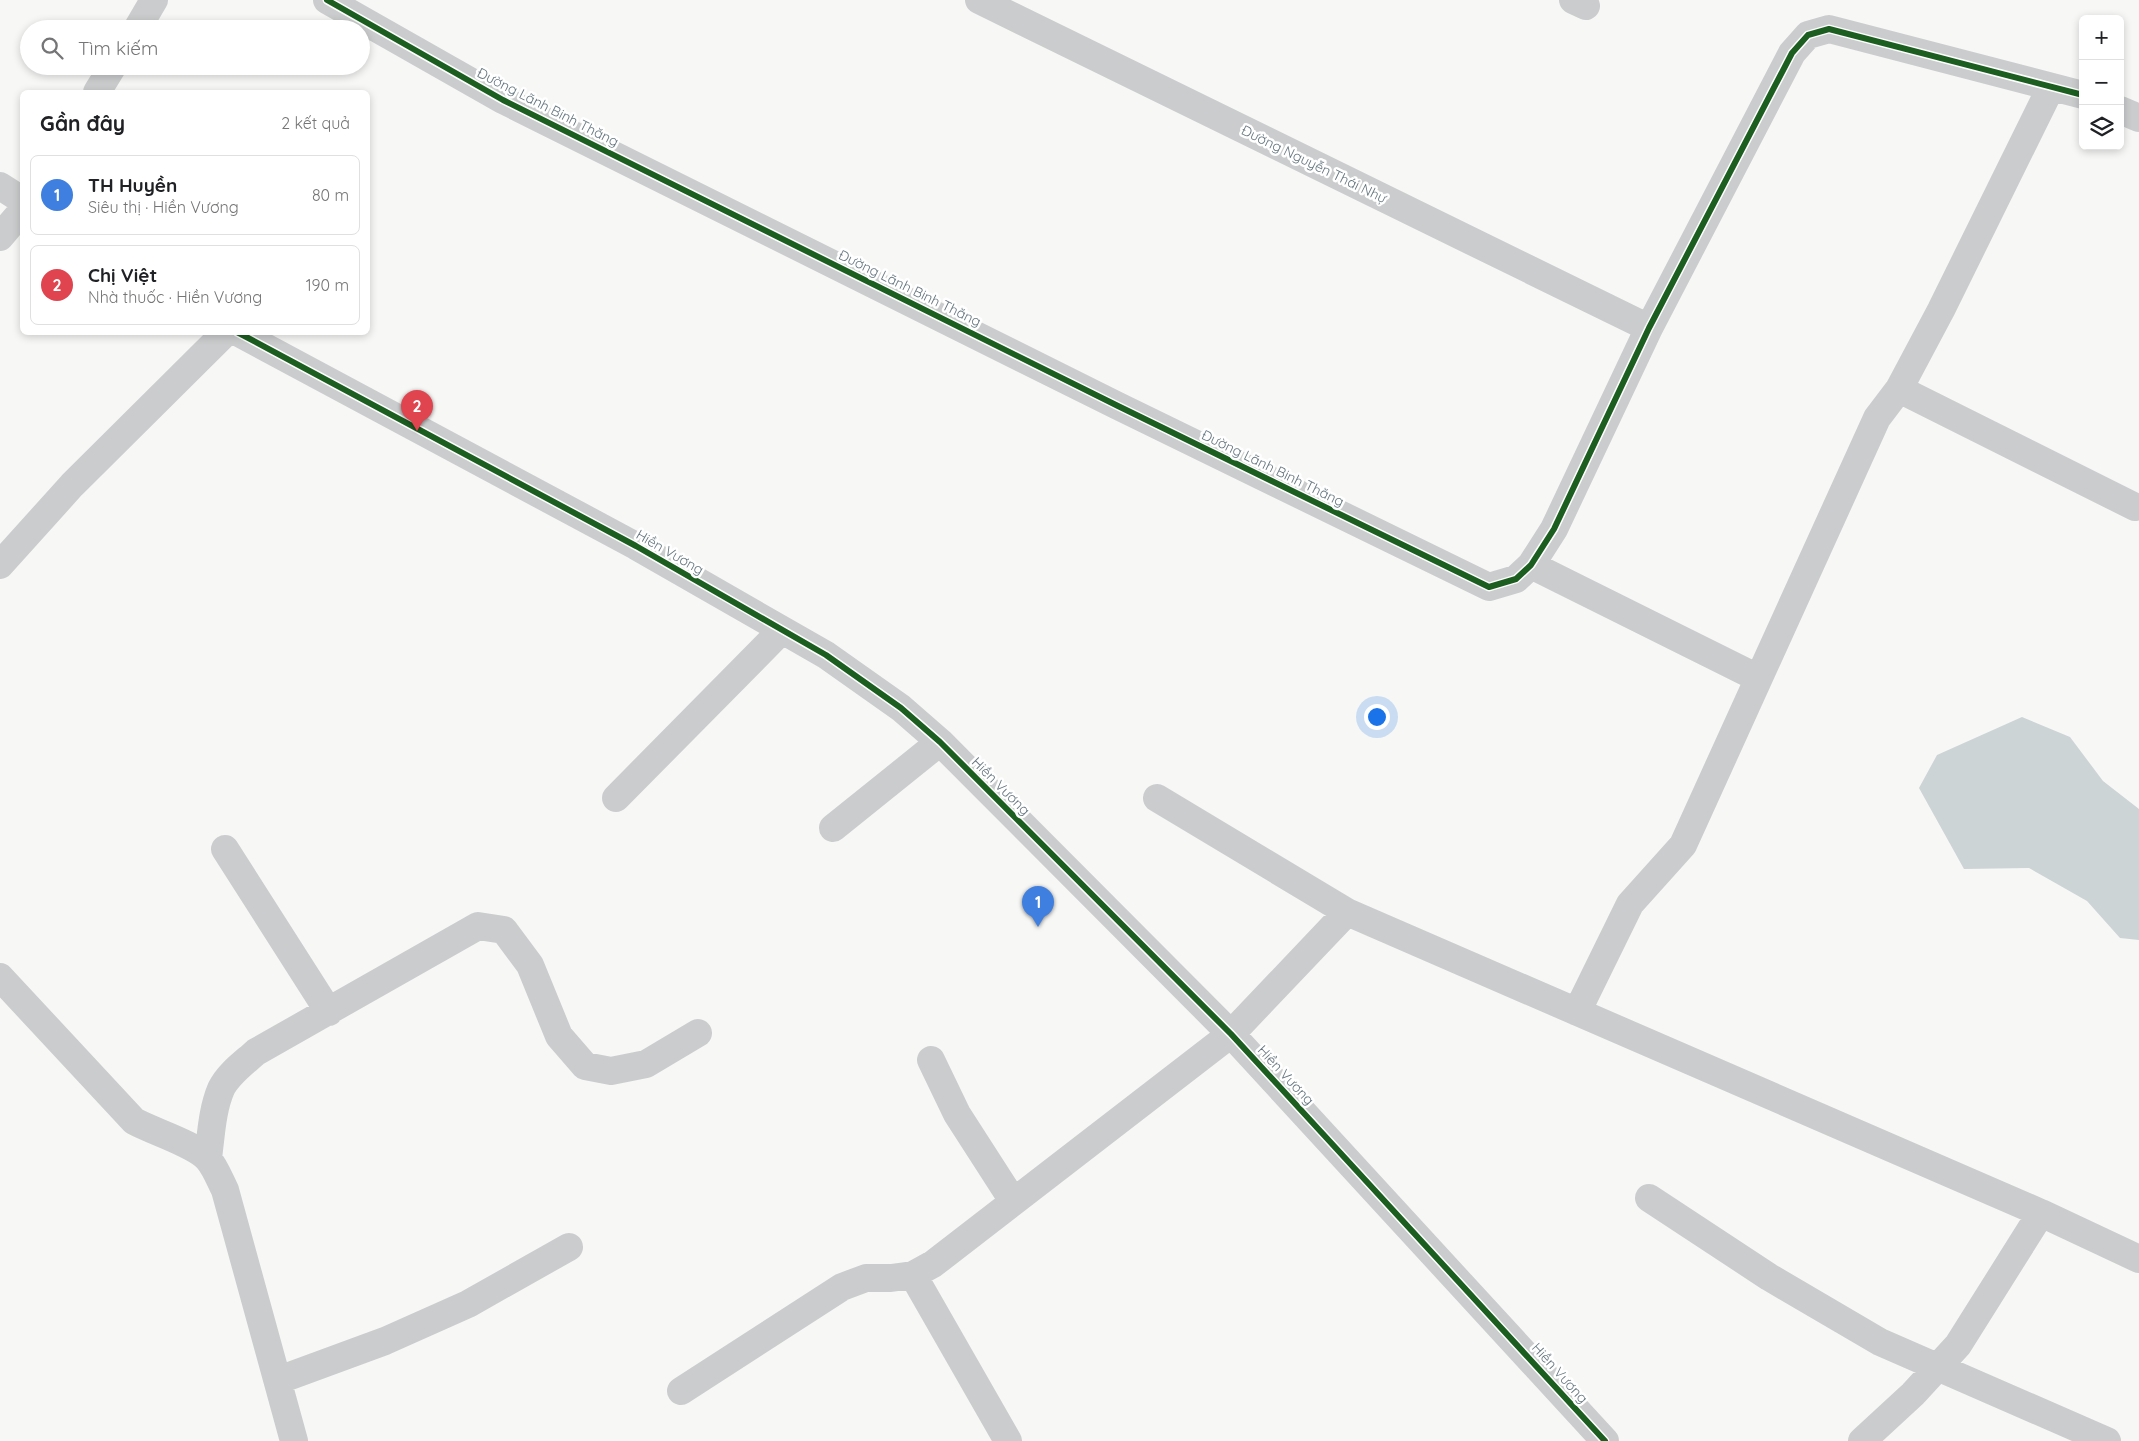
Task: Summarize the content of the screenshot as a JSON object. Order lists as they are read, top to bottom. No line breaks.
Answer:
{"streets":{"street":["Đường Lãnh Binh Thăng","Đường Nguyễn Thái Nhự","Hiền Vương"]},"page":{"map_buttons":["+","−"],"search":"Tìm kiếm","heading":["Gần đây","2 kết quả"],"list":[{"mark":"1","name":"TH Huyền","note":"Siêu thị · Hiền Vương","value":"80 m"},{"mark":"2","name":"Chị Việt","note":"Nhà thuốc · Hiền Vương","value":"190 m"}],"pins":["2","1"]}}
